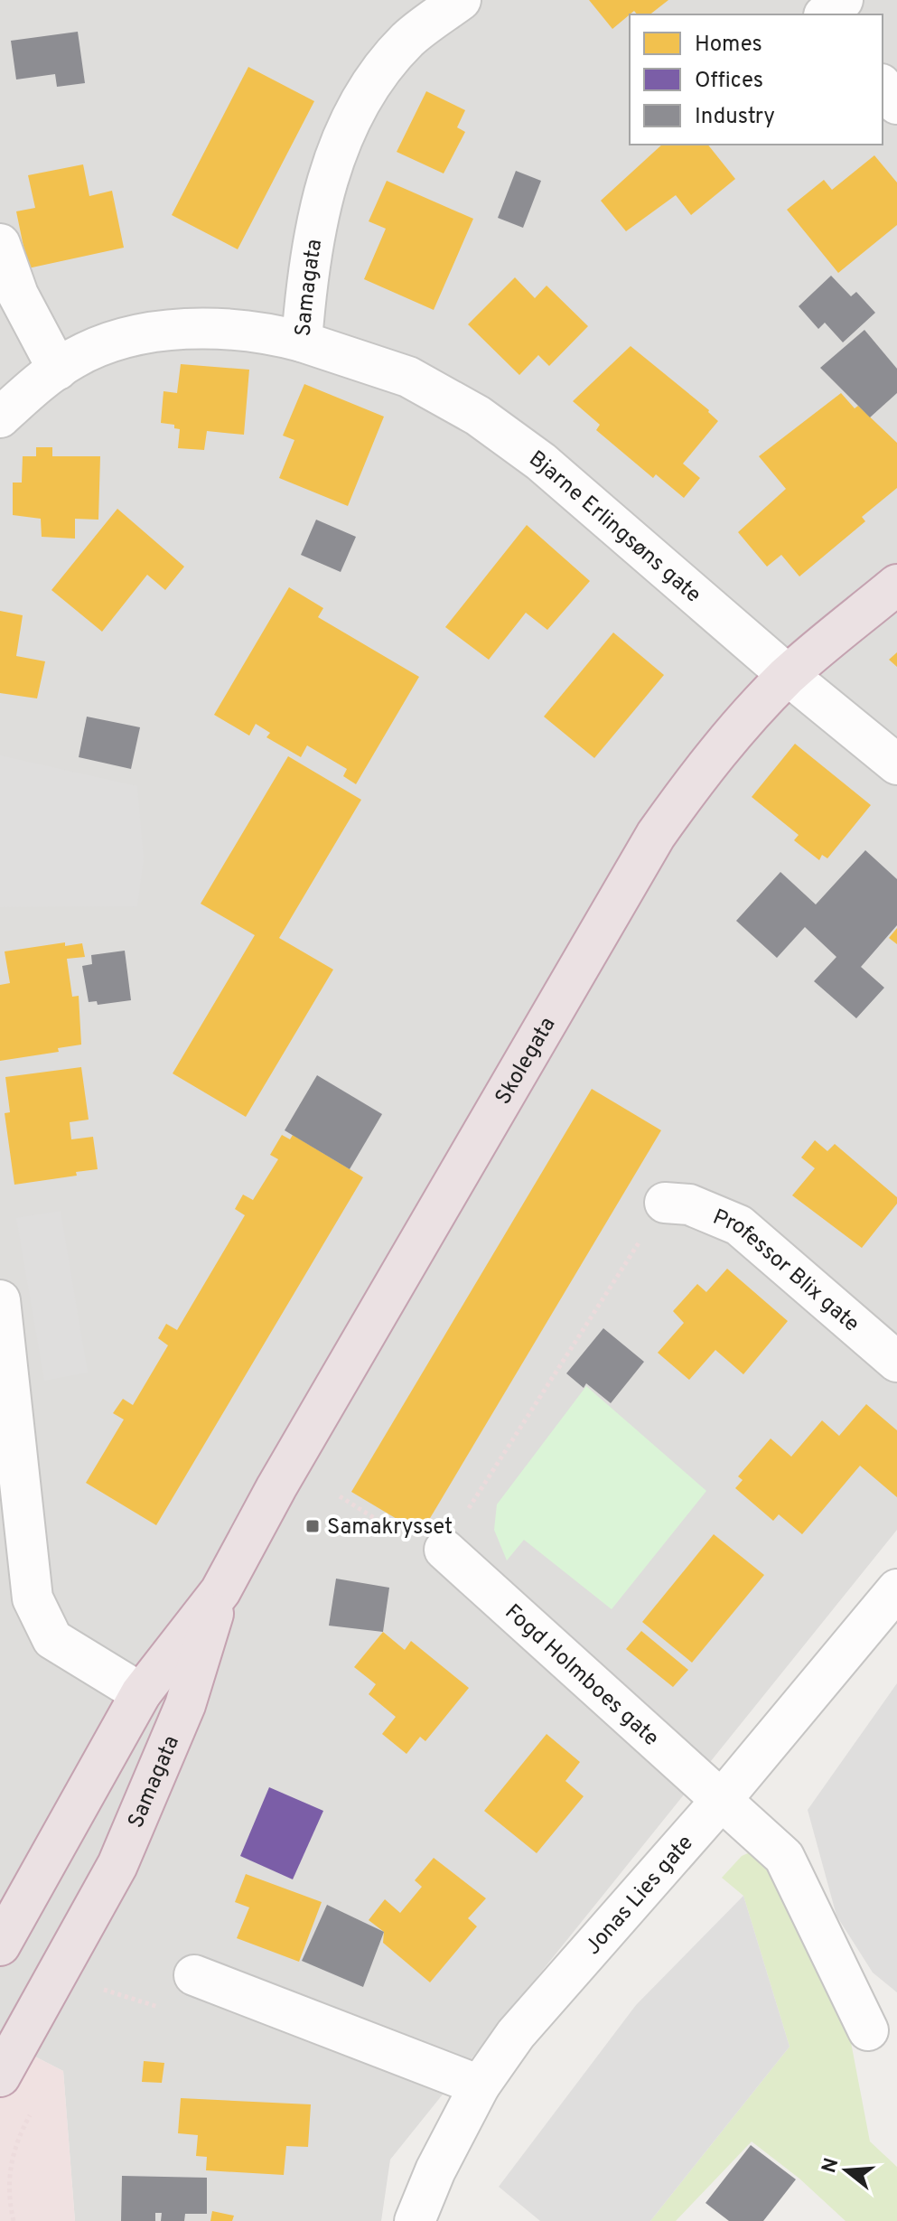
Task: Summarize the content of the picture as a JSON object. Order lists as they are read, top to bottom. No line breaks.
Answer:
{"streets":{"highway":["Samagata","Skolegata"],"street":["Bjarne Erlingsøns gate","Professor Blix gate","Fogd Holmboes gate","Jonas Lies gate"]},"crossings":[["Samagata","Bjarne Erlingsøns gate"],["Samagata","Skolegata"],["Bjarne Erlingsøns gate","Skolegata"],["Fogd Holmboes gate","Jonas Lies gate"]],"places":{"transit":["Samakrysset"]},"legend":["Homes","Offices","Industry"],"north":"left"}
